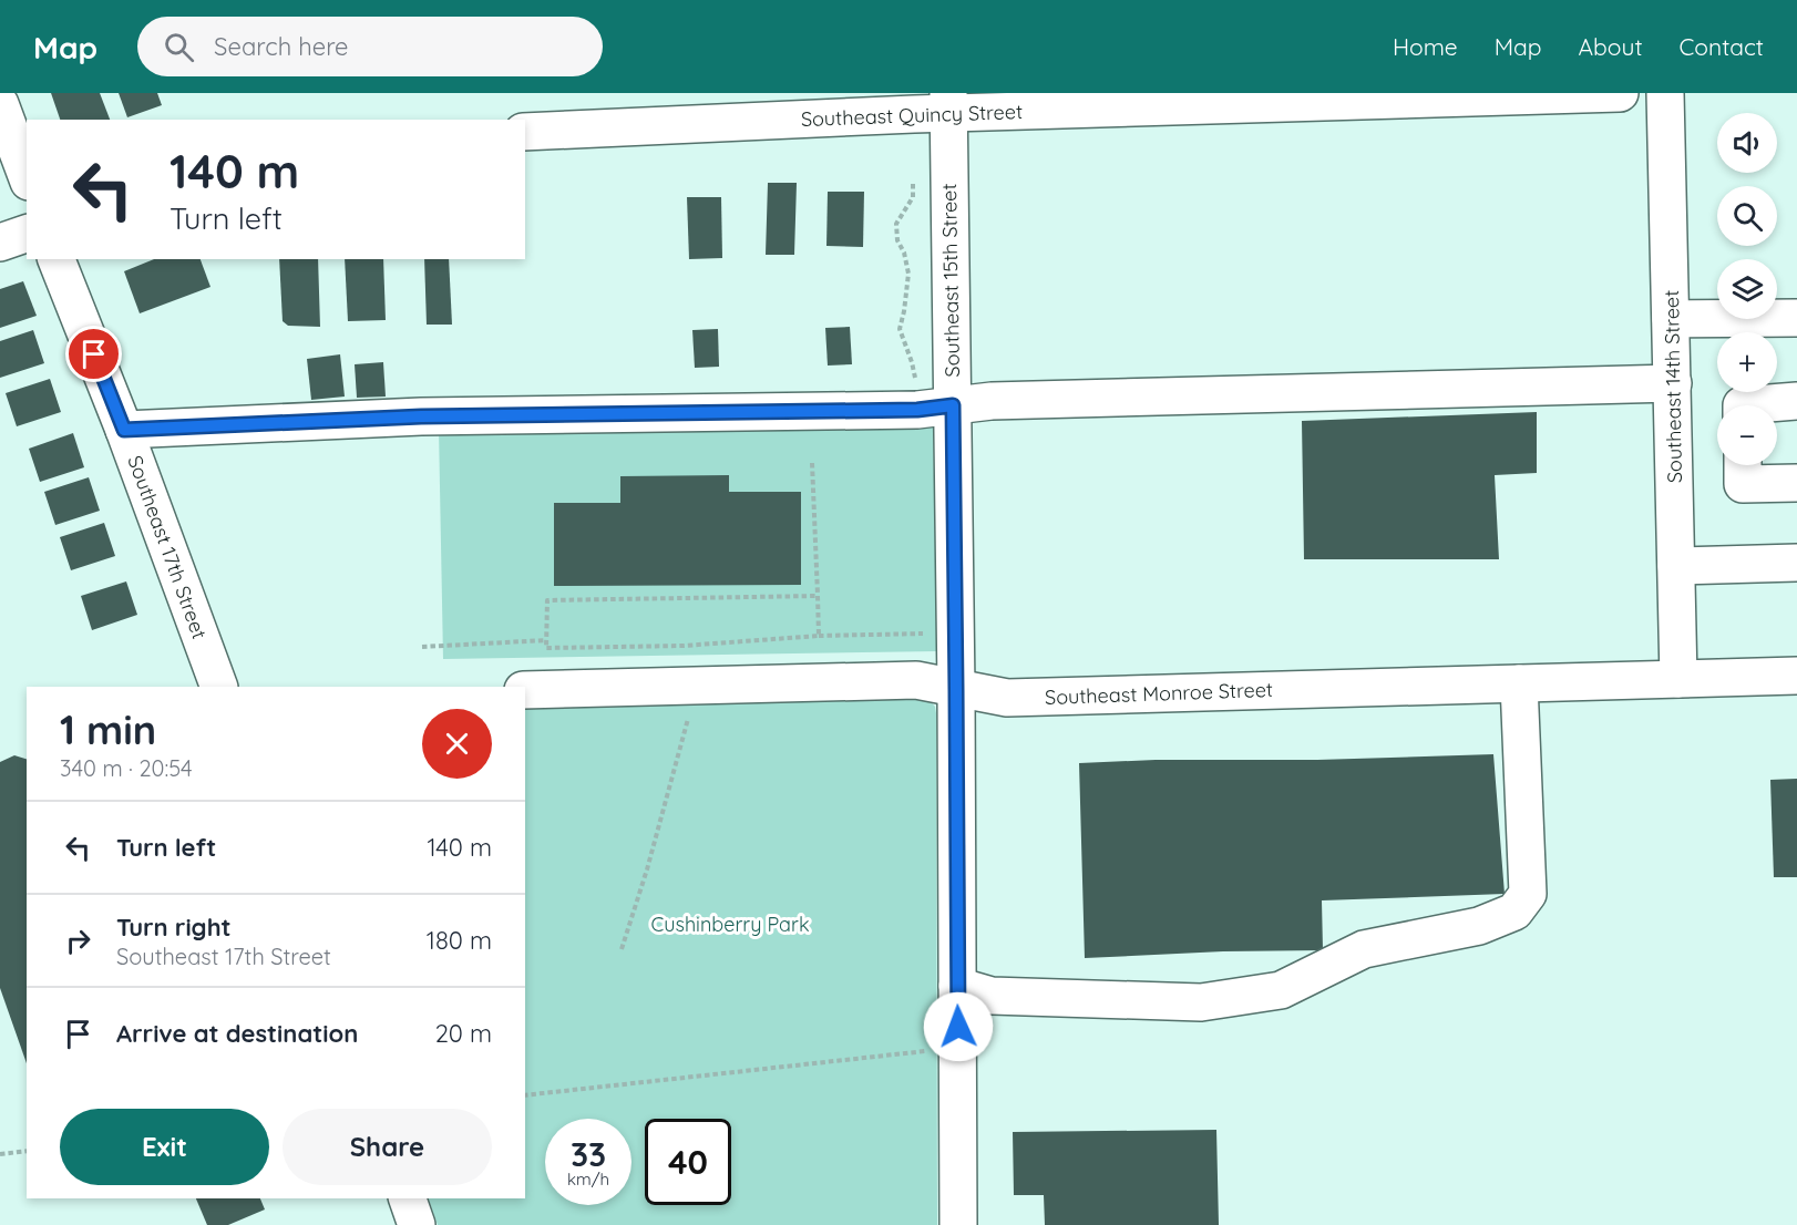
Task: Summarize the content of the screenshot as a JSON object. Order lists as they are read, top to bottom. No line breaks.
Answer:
{"streets":{"street":["Southeast Quincy Street","Southeast 15th Street","Southeast 14th Street","Southeast 17th Street","Southeast Monroe Street"]},"crossings":[["Southeast Quincy Street","Southeast 15th Street"],["Southeast 15th Street","Southeast Monroe Street"],["Southeast 14th Street","Southeast Monroe Street"]],"parks":["Cushinberry Park"],"page":{"header":"Map","search":"Search here","nav":["Home","Map","About","Contact"],"map_buttons":["+","−"],"turn":["140 m","Turn left"],"heading":["1 min","340 m · 20:54"],"list":[{"name":"Turn left","value":"140 m"},{"name":"Turn right","note":"Southeast 17th Street","value":"180 m"},{"name":"Arrive at destination","value":"20 m"}],"buttons":["Exit","Share"],"speed":"33 km/h","limit":"40"}}
